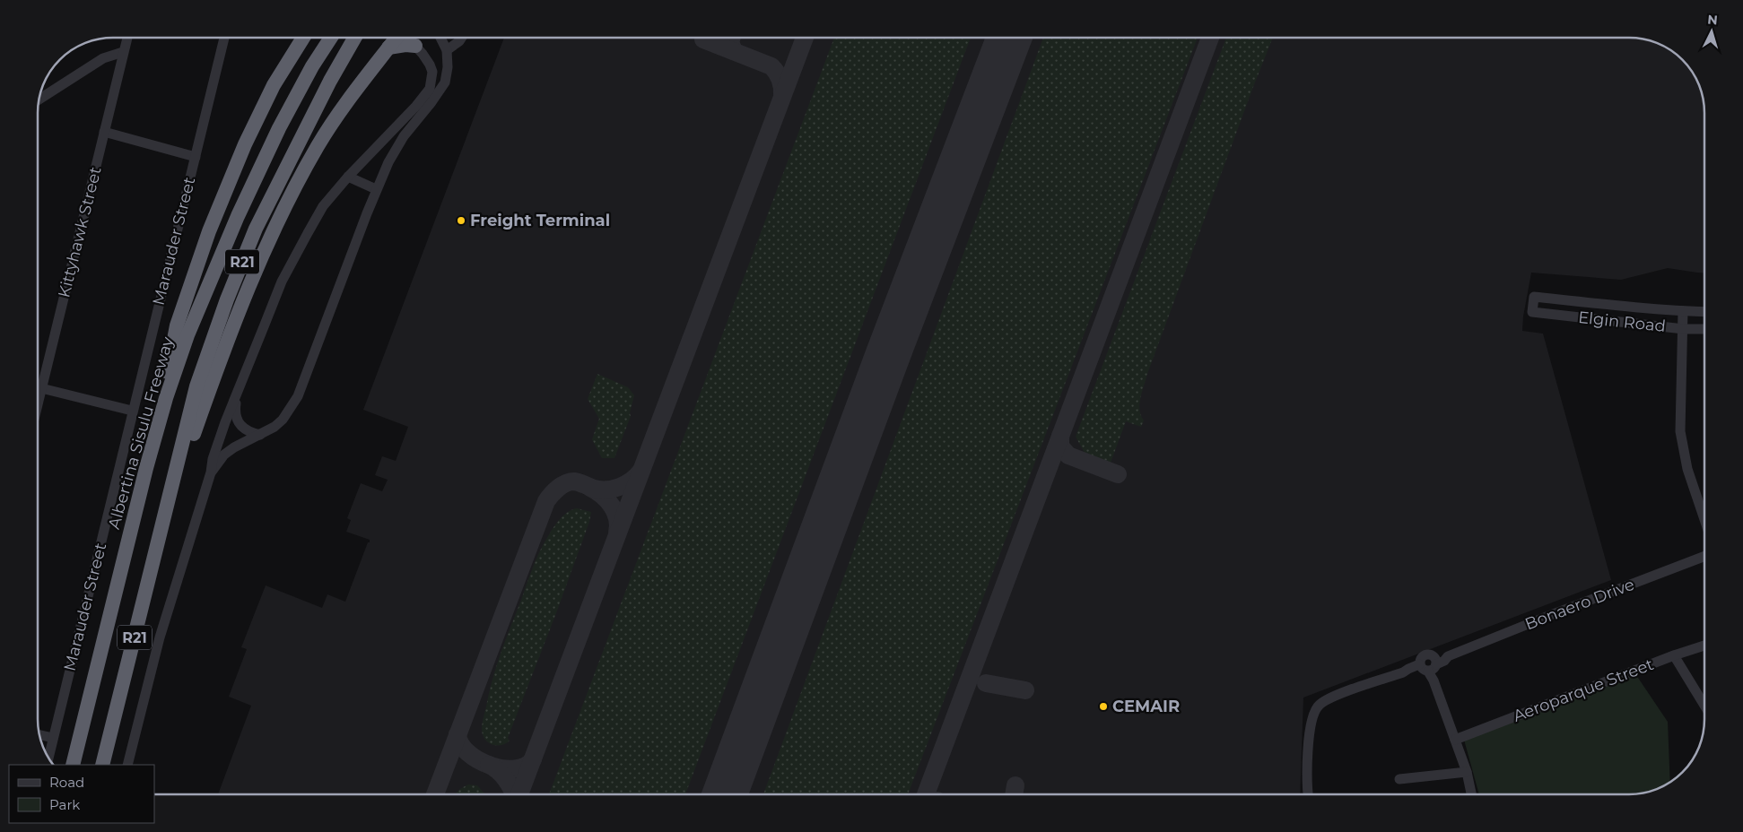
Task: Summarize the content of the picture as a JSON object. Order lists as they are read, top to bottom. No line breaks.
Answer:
{"streets":{"highway":["R21","Albertina Sisulu Freeway"],"street":["Kittyhawk Street","Marauder Street","Elgin Road","Bonaero Drive","Aeroparque Street"]},"places":["Freight Terminal","CEMAIR"],"legend":["Road","Park"],"north":"top"}
